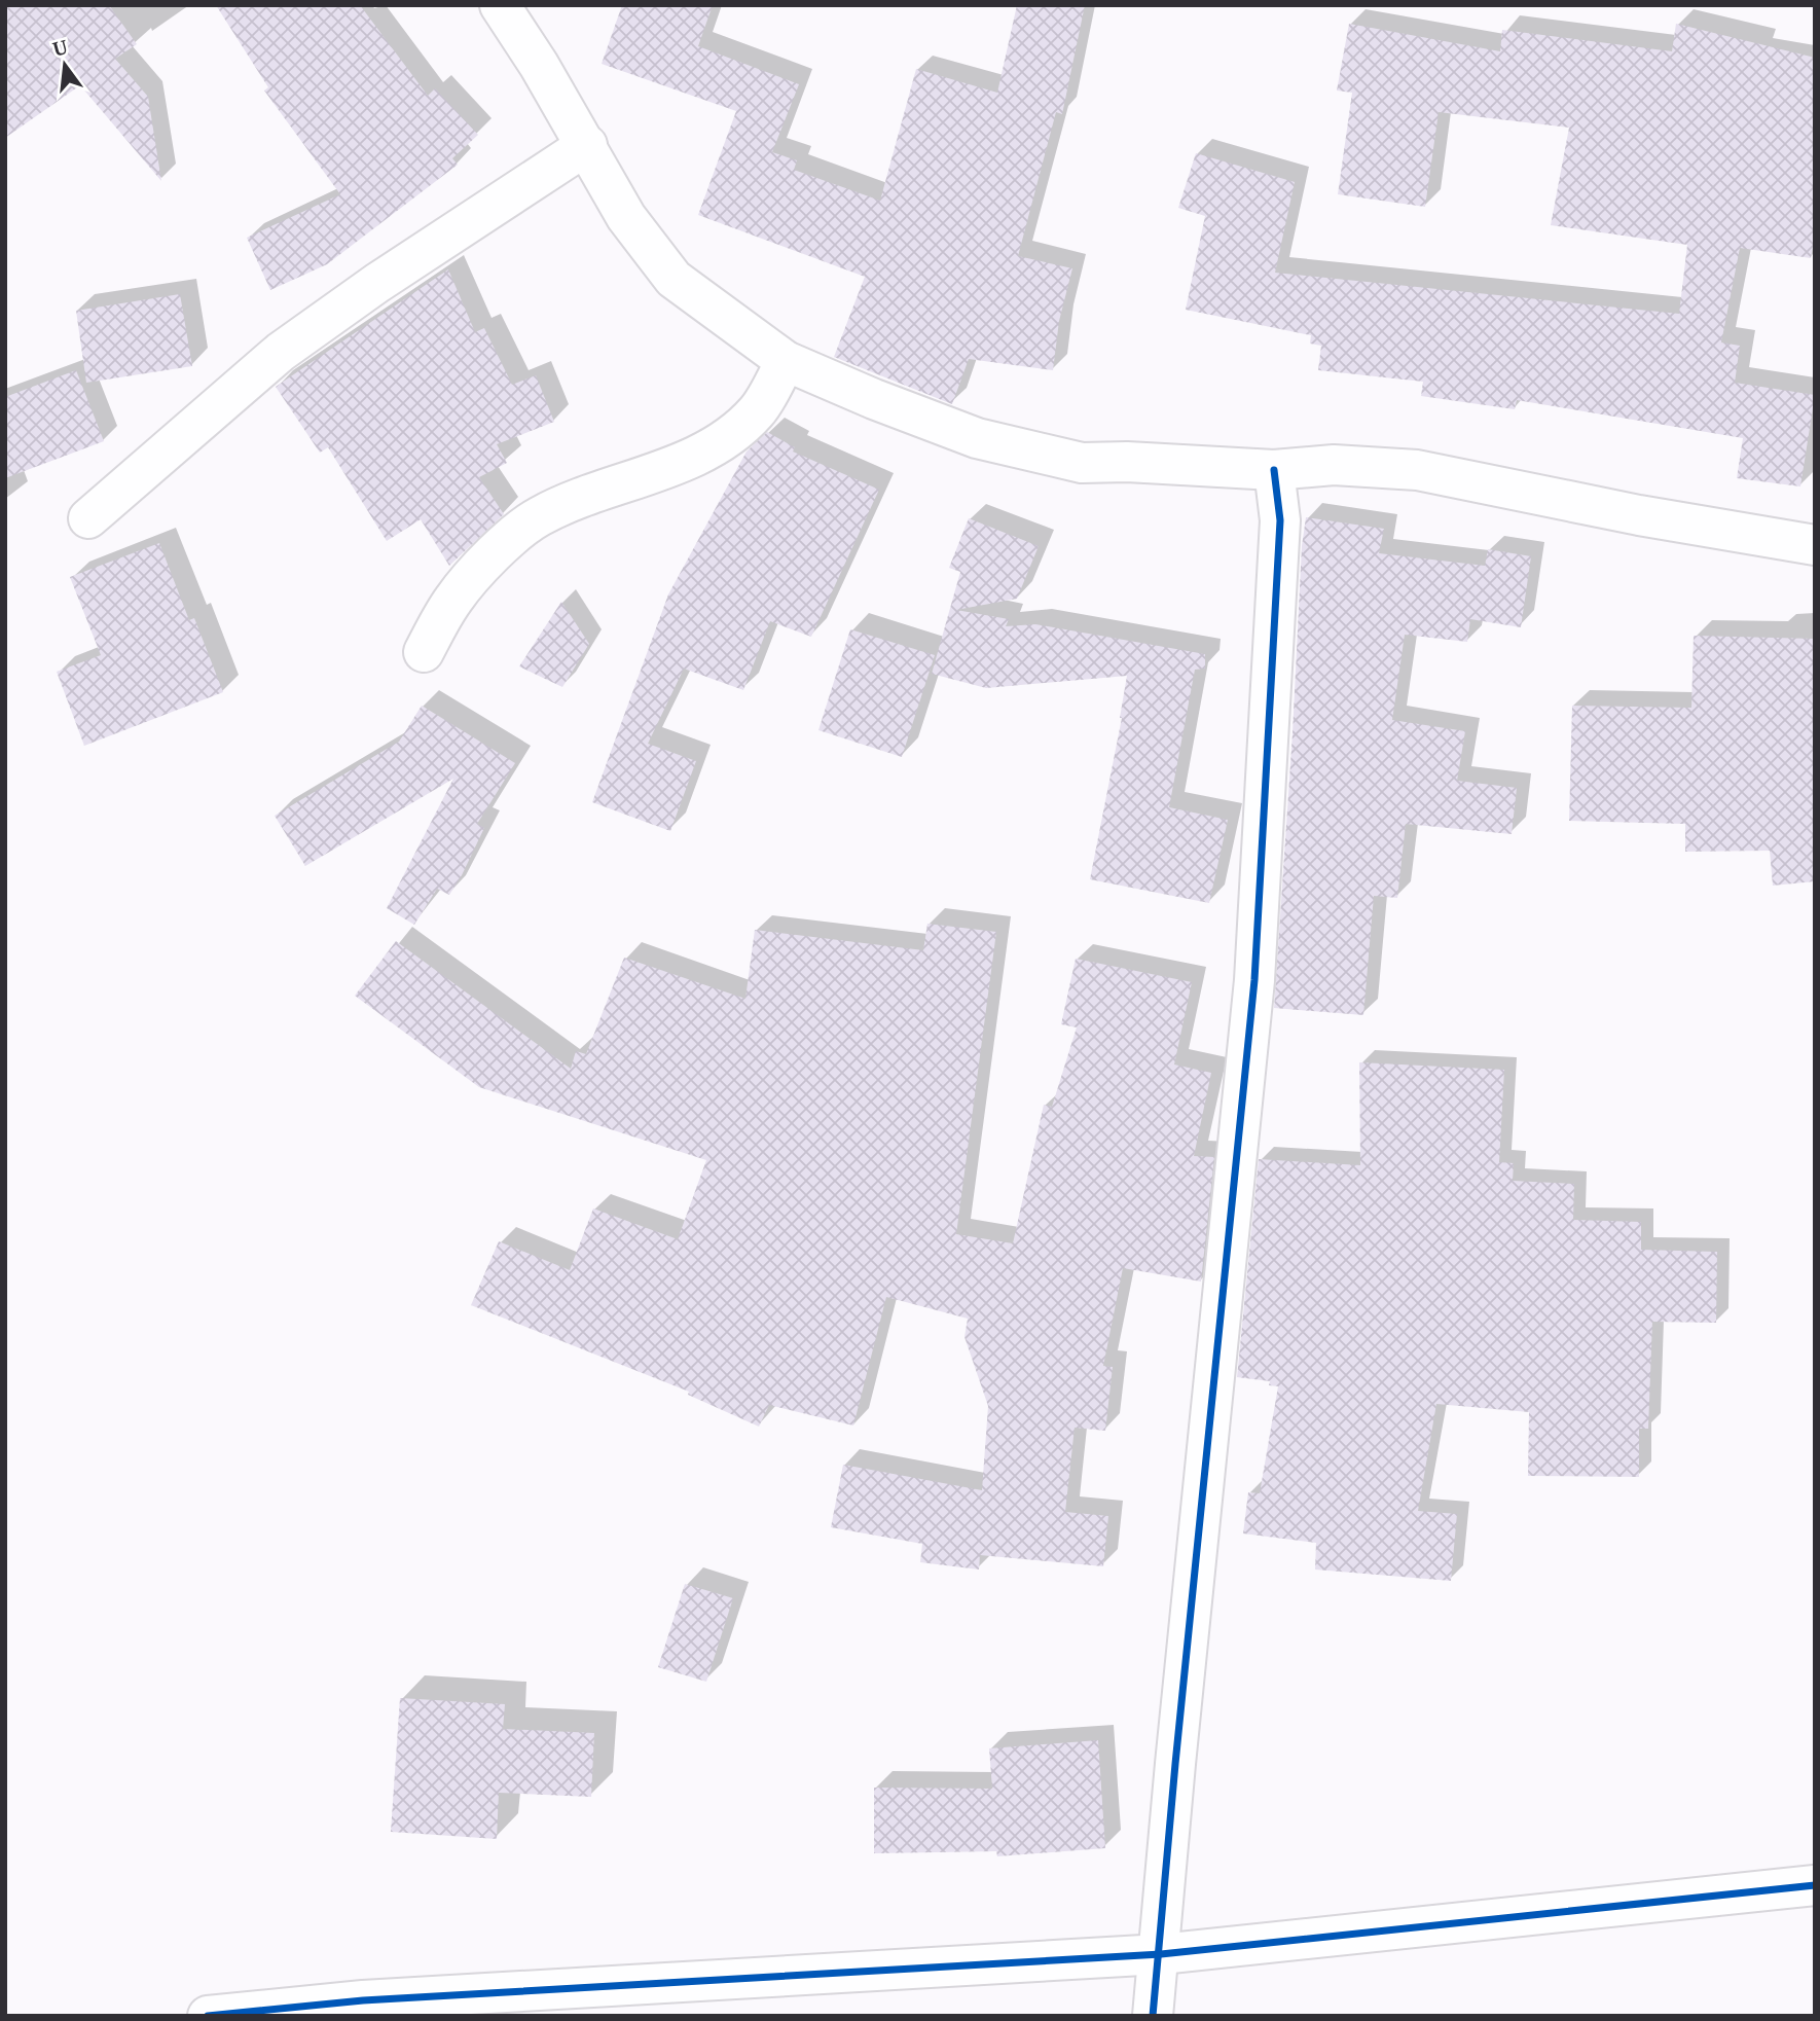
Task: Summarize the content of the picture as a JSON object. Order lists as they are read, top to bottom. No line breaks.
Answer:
{"north":"top"}
